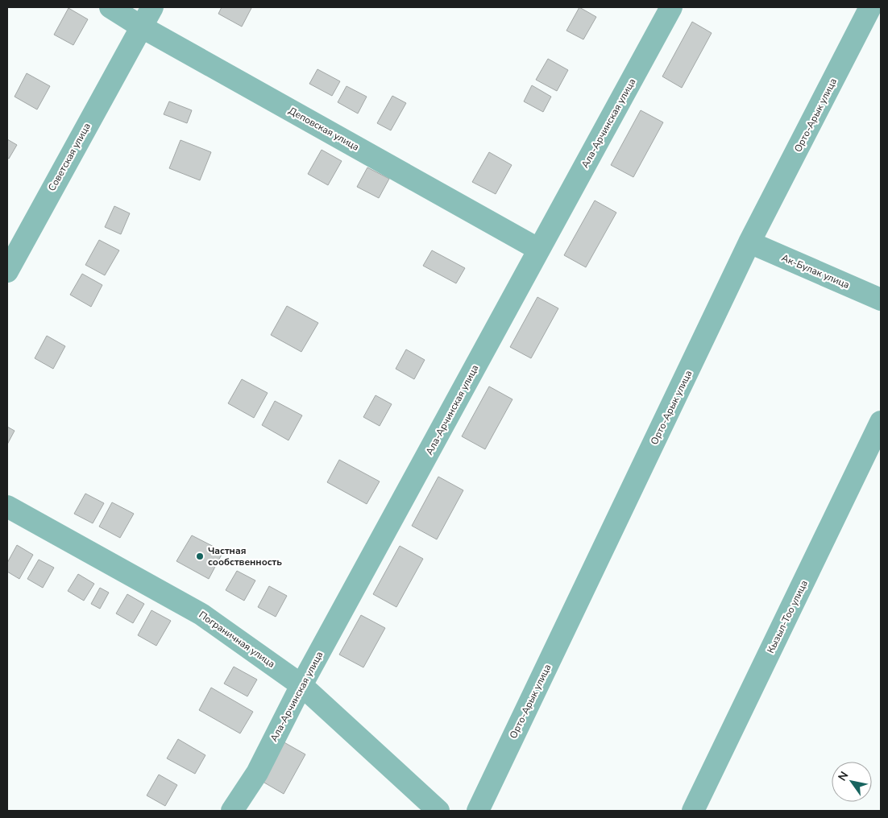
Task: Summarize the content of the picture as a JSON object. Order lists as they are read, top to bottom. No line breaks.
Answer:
{"streets":{"street":["Орто-Арык улица","Ала-Арчинская улица","Деповская улица","Советская улица","Ак-Булак улица","Кызыл-Тоо улица","Пограничная улица"]},"crossings":[["Орто-Арык улица","Ак-Булак улица"],["Ала-Арчинская улица","Деповская улица"],["Ала-Арчинская улица","Пограничная улица"],["Деповская улица","Советская улица"]],"places":["Частная сообственность"],"north":"top left"}
